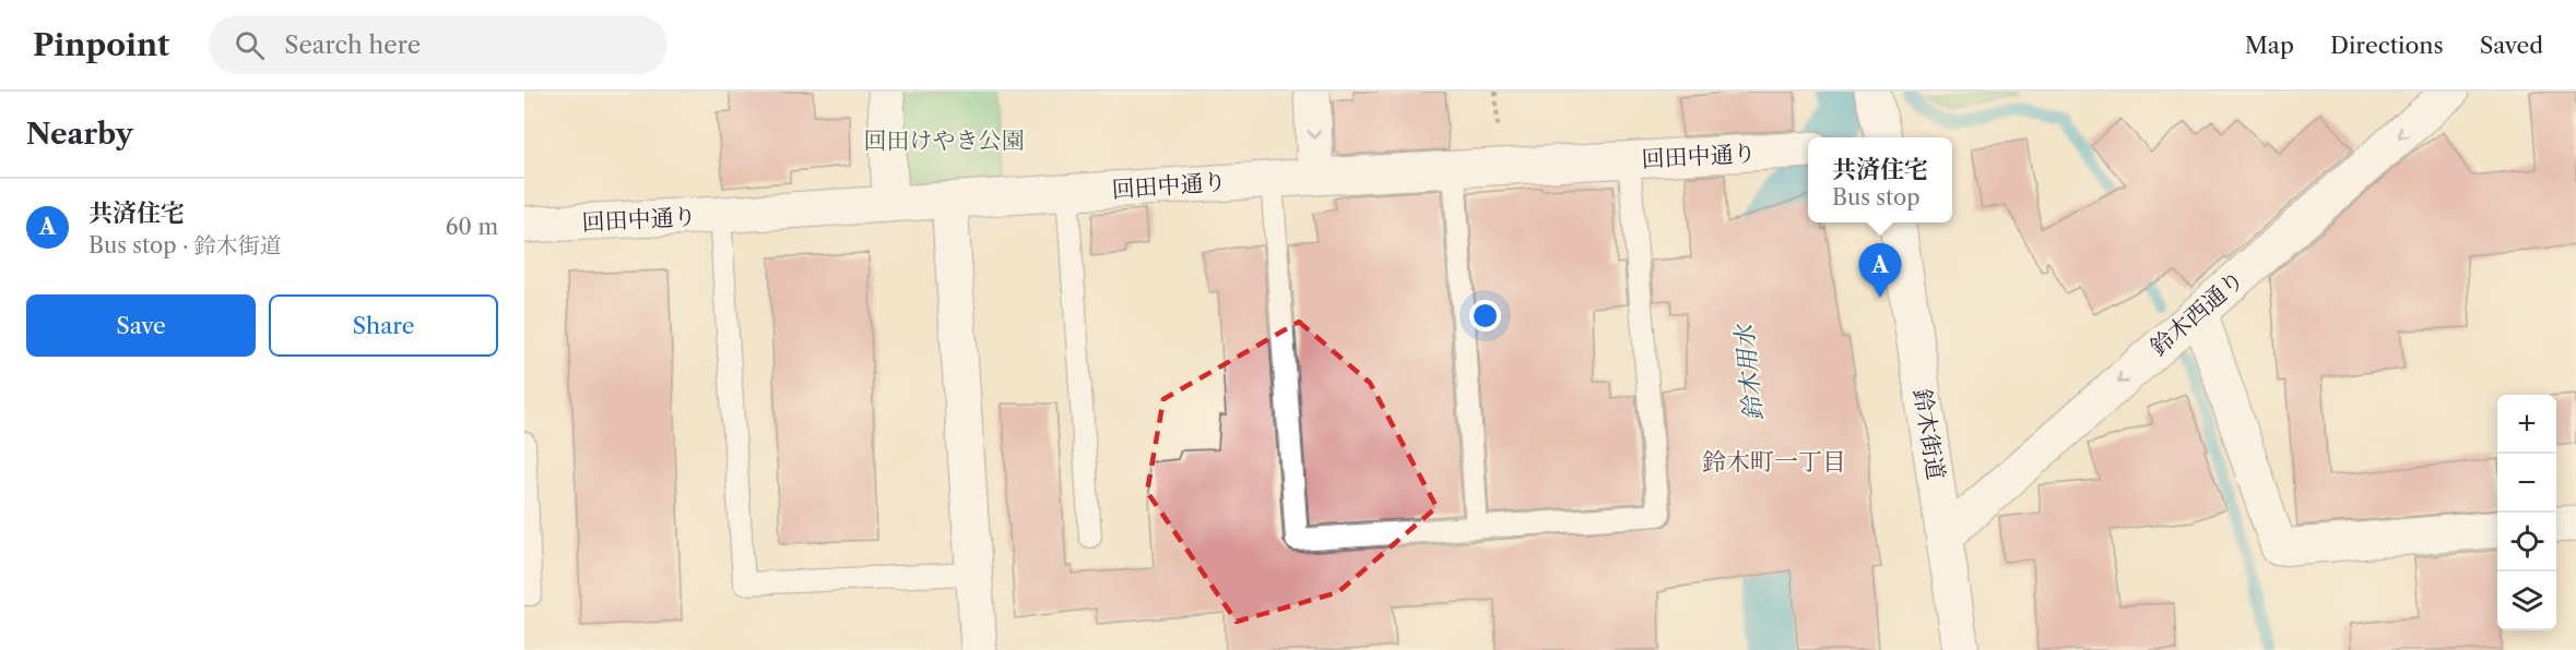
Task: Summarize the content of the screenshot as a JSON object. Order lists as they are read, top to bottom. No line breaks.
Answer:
{"streets":{"street":["回田中通り","鈴木西通り","鈴木街道"]},"crossings":[["鈴木西通り","鈴木街道"]],"one_way":["鈴木西通り"],"districts":["鈴木町一丁目"],"water":["鈴木用水"],"parks":["回田けやき公園"],"page":{"header":"Pinpoint","search":"Search here","nav":["Map","Directions","Saved"],"heading":"Nearby","popup":["共済住宅","Bus stop"],"list":[{"mark":"A","name":"共済住宅","note":"Bus stop · 鈴木街道","value":"60 m"}],"pins":"A","buttons":["Save","Share"],"map_buttons":["+","−"]}}
